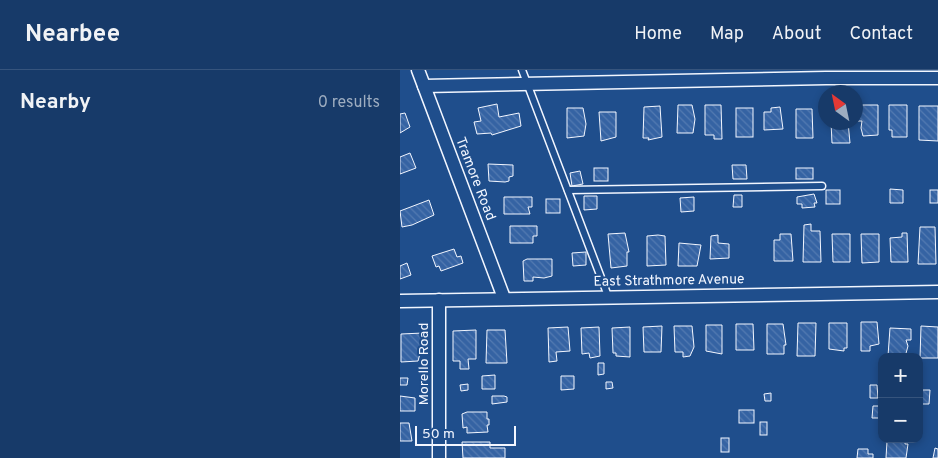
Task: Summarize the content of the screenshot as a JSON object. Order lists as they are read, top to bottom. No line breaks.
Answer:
{"streets":{"street":["Tramore Road","East Strathmore Avenue","Morello Road"]},"crossings":[["Tramore Road","East Strathmore Avenue"],["East Strathmore Avenue","Morello Road"]],"scale_bar":"50 m","north":"top left","page":{"header":"Nearbee","nav":["Home","Map","About","Contact"],"heading":["Nearby","0 results"],"map_buttons":["+","−"],"scale":"50 m"}}
